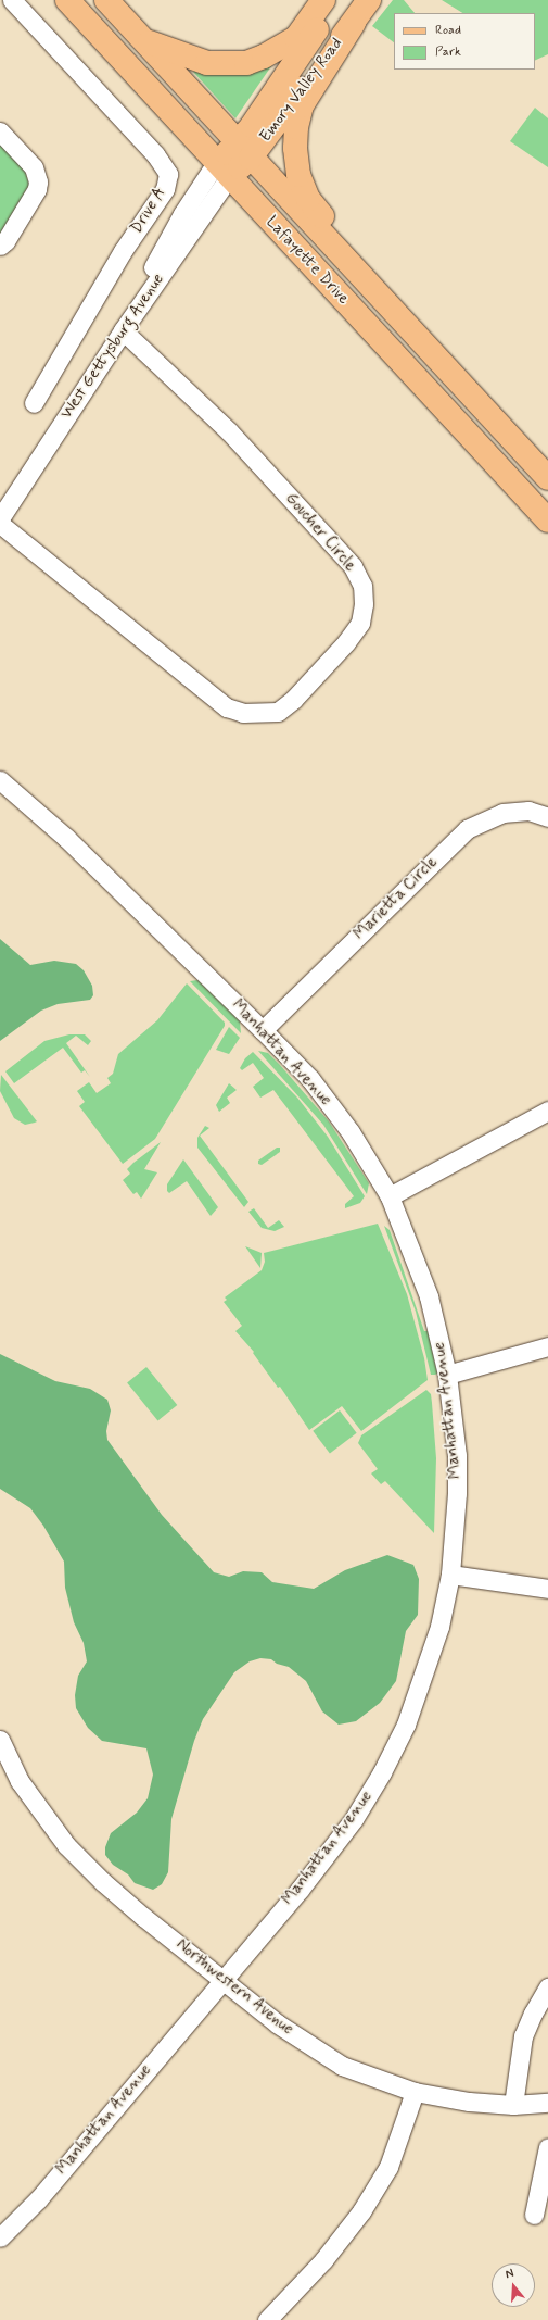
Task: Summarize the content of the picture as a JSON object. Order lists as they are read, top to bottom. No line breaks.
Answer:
{"streets":{"main road":["Emory Valley Road","Lafayette Drive"],"street":["Drive A","West Gettysburg Avenue","Goucher Circle","Marietta Circle","Manhattan Avenue","Northwestern Avenue"]},"crossings":[["Emory Valley Road","Lafayette Drive"],["Emory Valley Road","West Gettysburg Avenue"],["Lafayette Drive","West Gettysburg Avenue"],["West Gettysburg Avenue","Goucher Circle"],["Marietta Circle","Manhattan Avenue"],["Manhattan Avenue","Northwestern Avenue"]],"legend":["Road","Park"],"north":"top"}
